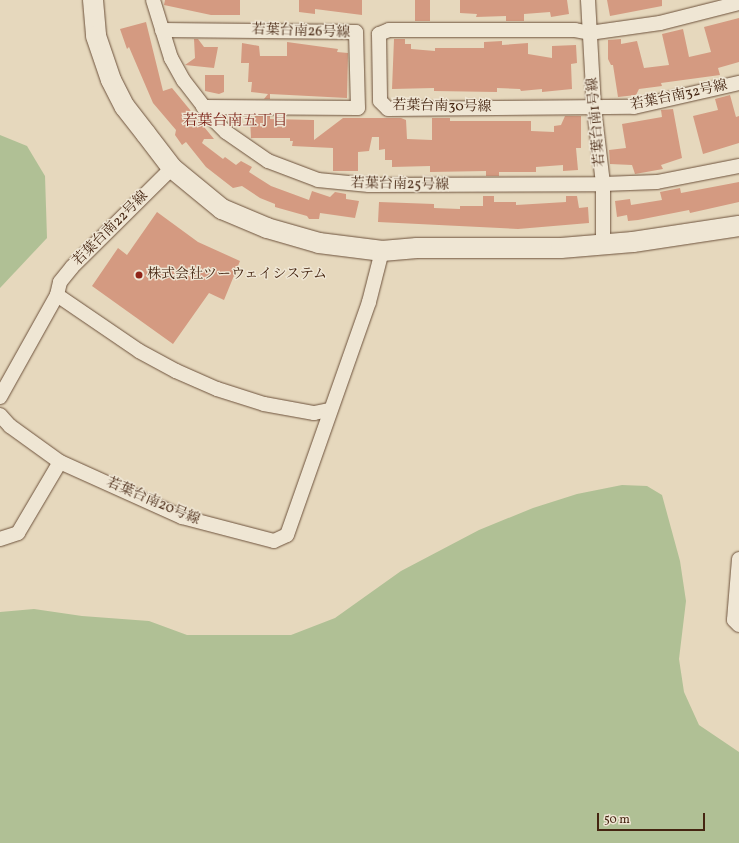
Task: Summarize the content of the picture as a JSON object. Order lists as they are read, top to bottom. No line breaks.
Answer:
{"streets":{"street":["若葉台南26号線","若葉台南32号線","若葉台南30号線","若葉台南1号線","若葉台南25号線","若葉台南22号線","若葉台南20号線"]},"crossings":[["若葉台南26号線","若葉台南25号線"],["若葉台南32号線","若葉台南30号線"],["若葉台南32号線","若葉台南1号線"],["若葉台南30号線","若葉台南1号線"],["若葉台南1号線","若葉台南25号線"]],"districts":["若葉台南五丁目"],"places":["株式会社ツーウェイシステム"],"scale_bar":"50 m"}
